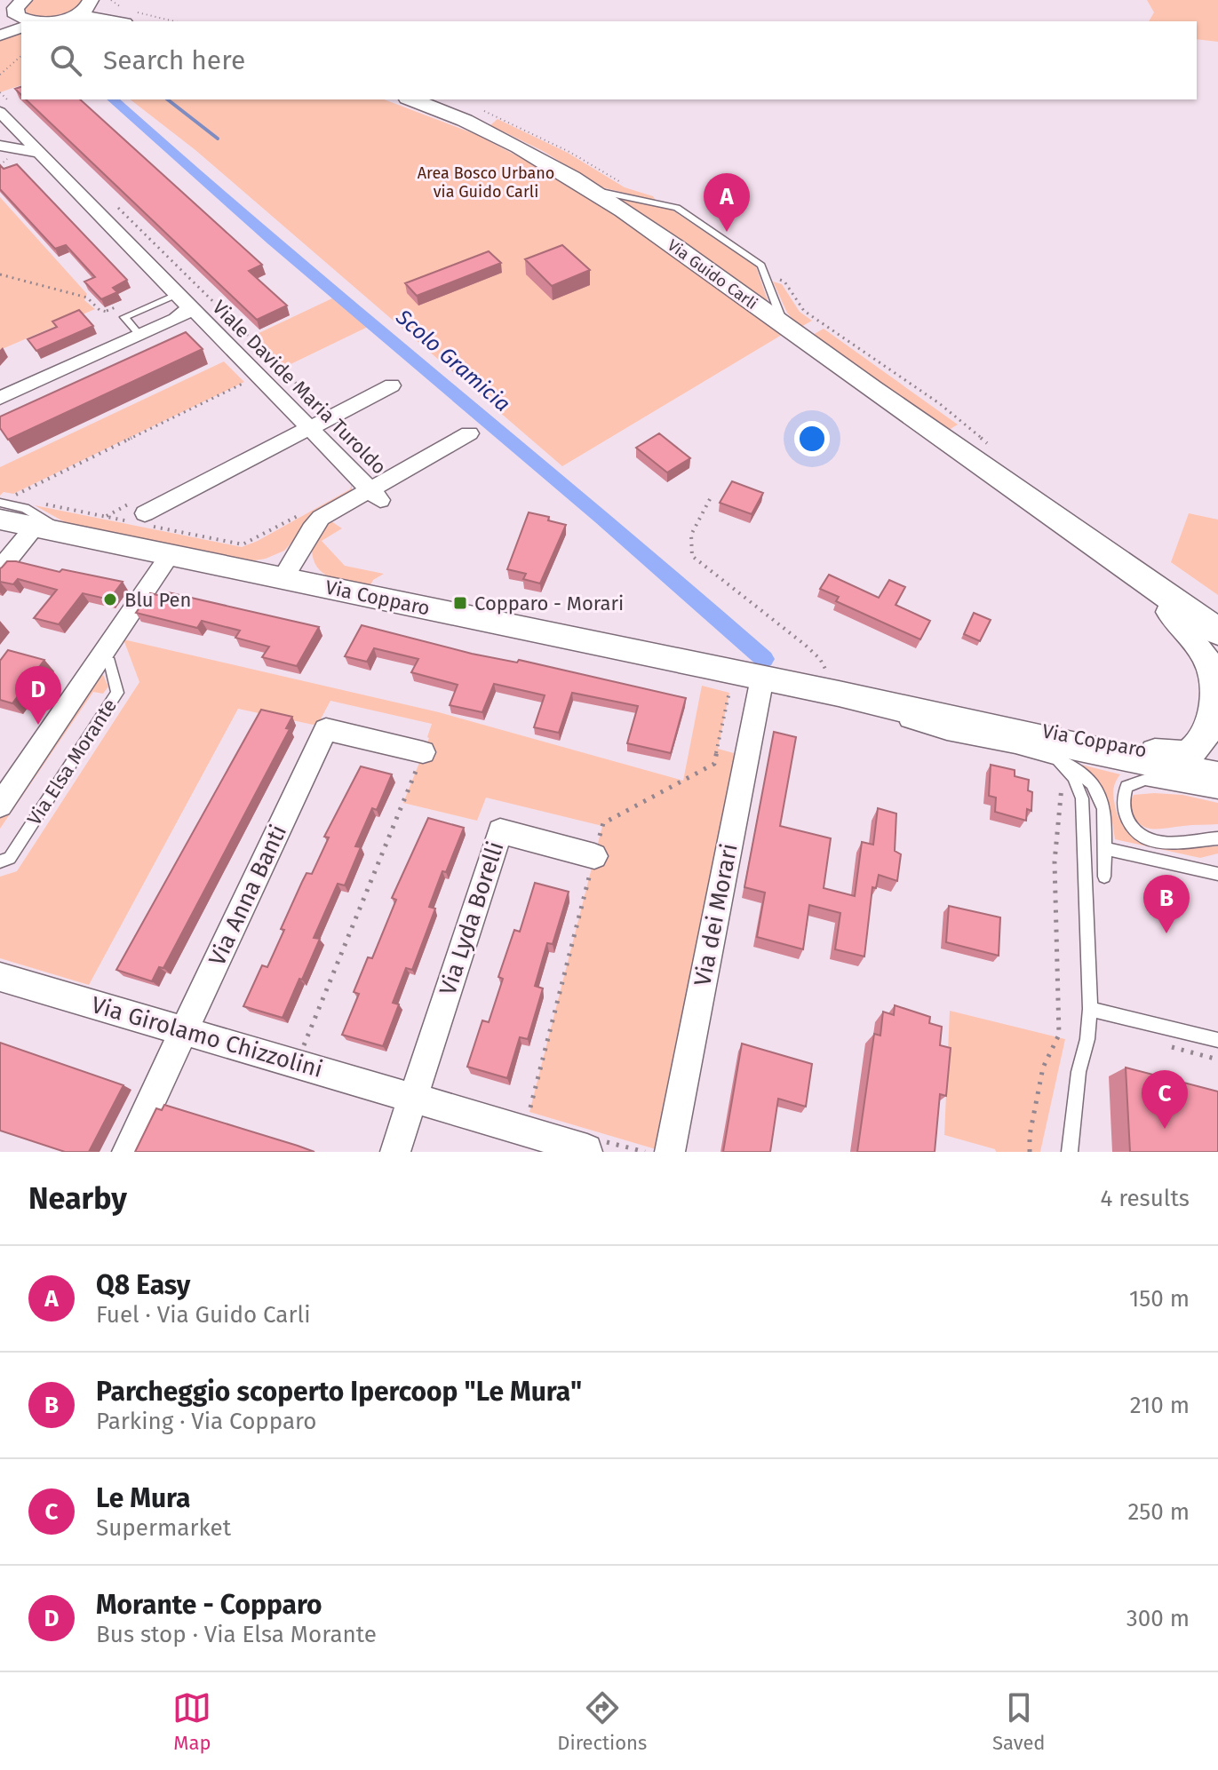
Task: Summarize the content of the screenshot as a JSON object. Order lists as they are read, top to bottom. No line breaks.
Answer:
{"streets":{"main road":["Via Guido Carli"],"street":["Viale Davide Maria Turoldo","Via Copparo","Via Elsa Morante","Via Anna Banti","Via dei Morari","Via Lyda Borelli","Via Girolamo Chizzolini"]},"crossings":[["Via Guido Carli","Via Copparo"],["Via Copparo","Via Elsa Morante"],["Via Copparo","Via dei Morari"],["Via Anna Banti","Via Girolamo Chizzolini"],["Via Lyda Borelli","Via Girolamo Chizzolini"]],"water":["Scolo Gramicia"],"parks":["Area Bosco Urbano via Guido Carli"],"places":{"other":["Blu Pen"],"transit":["Copparo - Morari"]},"page":{"search":"Search here","pins":["A","D","B","C"],"heading":["Nearby","4 results"],"list":[{"mark":"A","name":"Q8 Easy","note":"Fuel · Via Guido Carli","value":"150 m"},{"mark":"B","name":"Parcheggio scoperto Ipercoop \"Le Mura\"","note":"Parking · Via Copparo","value":"210 m"},{"mark":"C","name":"Le Mura","note":"Supermarket","value":"250 m"},{"mark":"D","name":"Morante - Copparo","note":"Bus stop · Via Elsa Morante","value":"300 m"}],"nav":["Map","Directions","Saved"]}}
